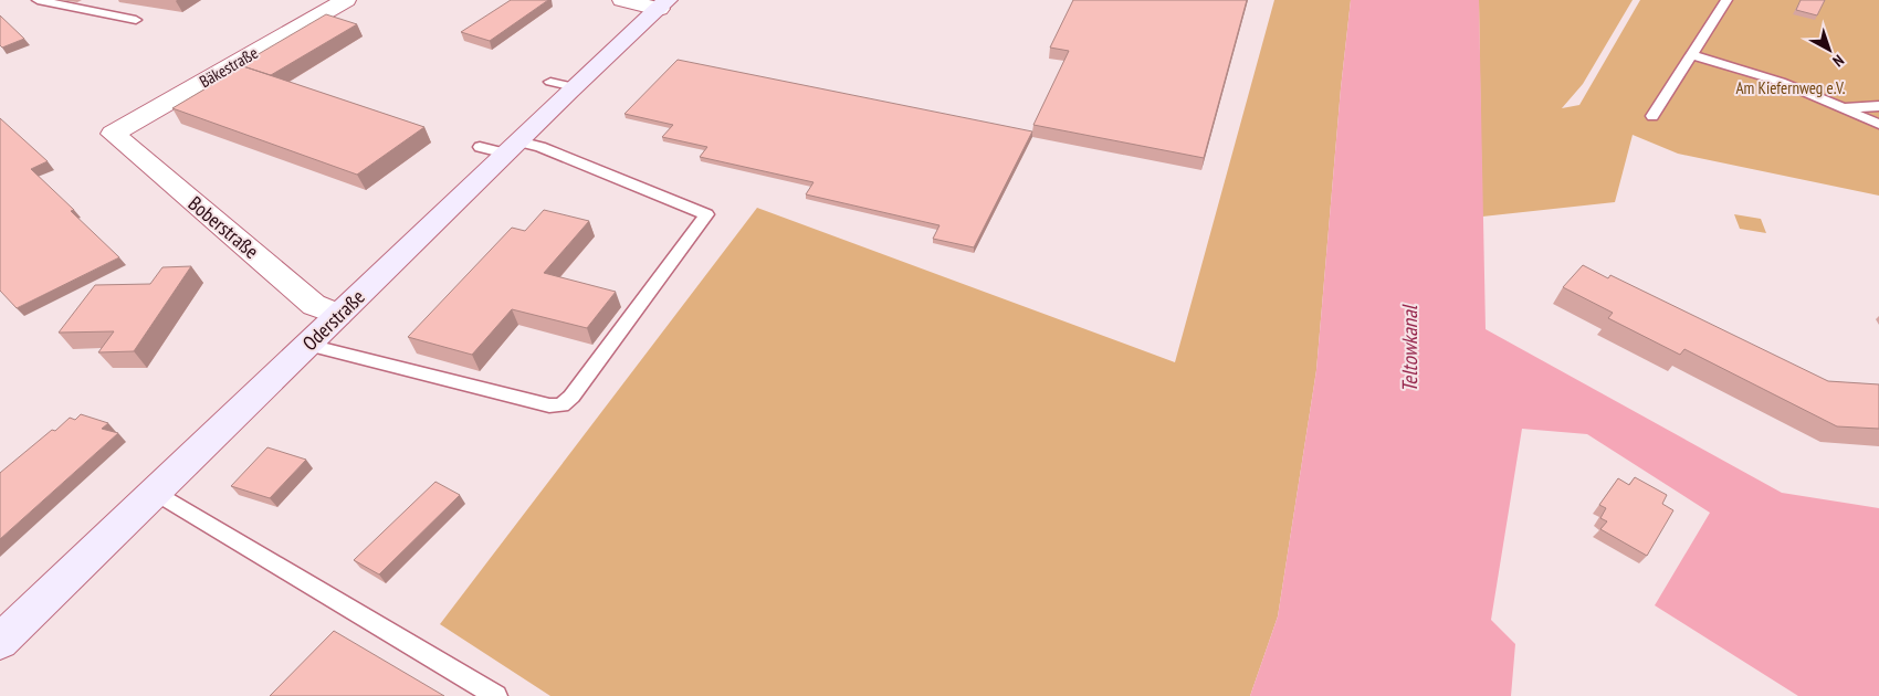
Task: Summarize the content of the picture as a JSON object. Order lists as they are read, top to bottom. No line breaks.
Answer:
{"streets":{"main road":["Oderstraße"],"street":["Bäkestraße","Boberstraße"]},"crossings":[["Bäkestraße","Boberstraße"],["Boberstraße","Oderstraße"]],"water":["Teltowkanal"],"parks":["Am Kiefernweg e.V."],"north":"bottom right"}
